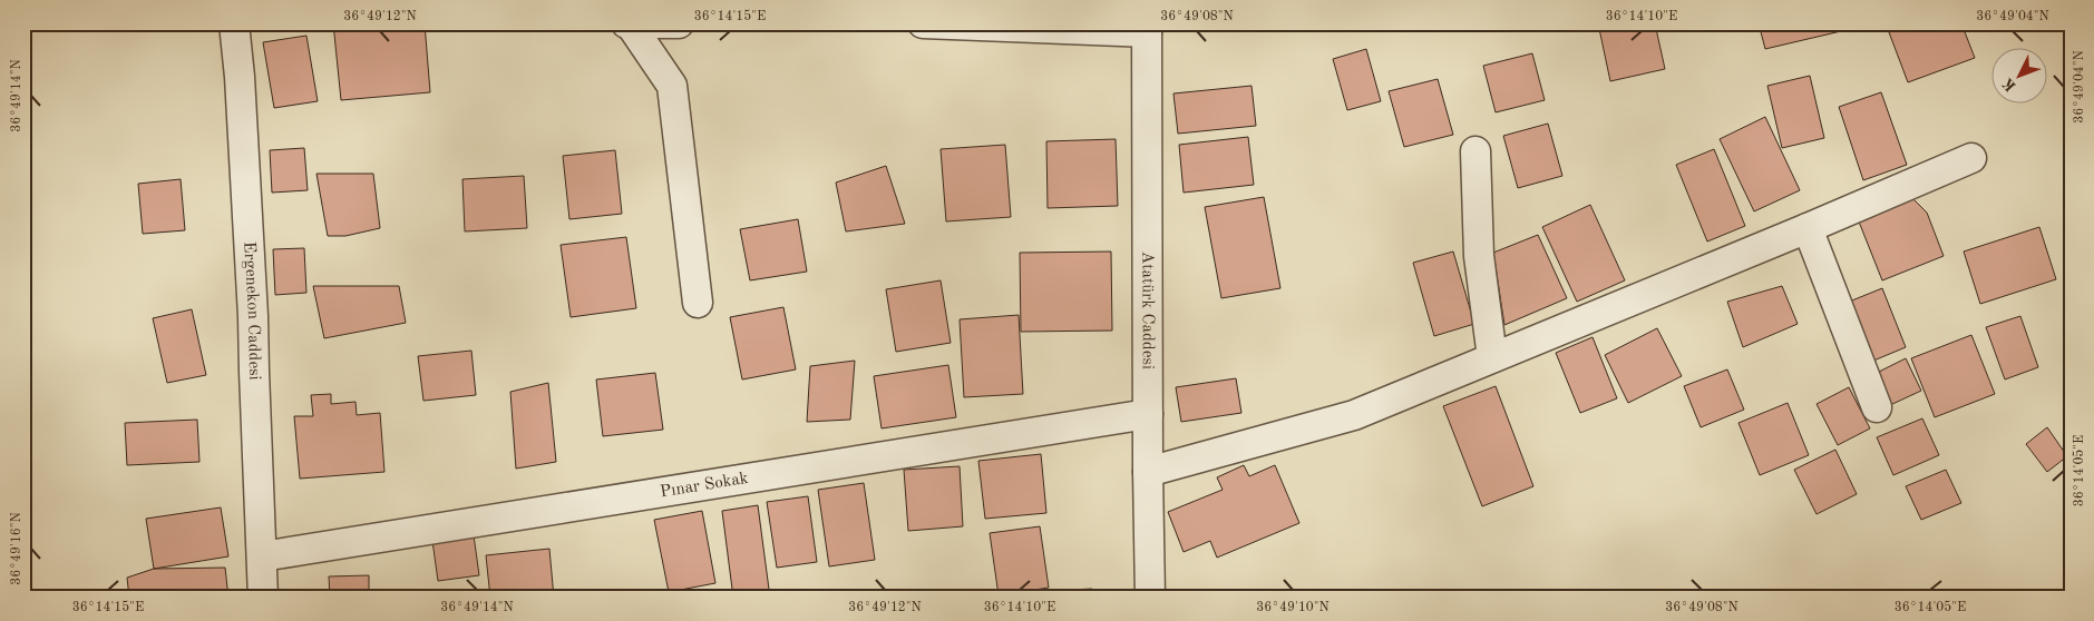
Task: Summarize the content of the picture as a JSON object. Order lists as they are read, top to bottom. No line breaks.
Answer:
{"streets":{"street":["Ergenekon Caddesi","Atatürk Caddesi","Pınar Sokak"]},"crossings":[["Ergenekon Caddesi","Pınar Sokak"],["Atatürk Caddesi","Pınar Sokak"]],"north":"bottom left","coordinates":["36°49'12\"N","36°14'15\"E","36°49'08\"N","36°14'10\"E","36°49'04\"N","36°49'14\"N","36°14'05\"E","36°49'16\"N","36°49'10\"N"]}
